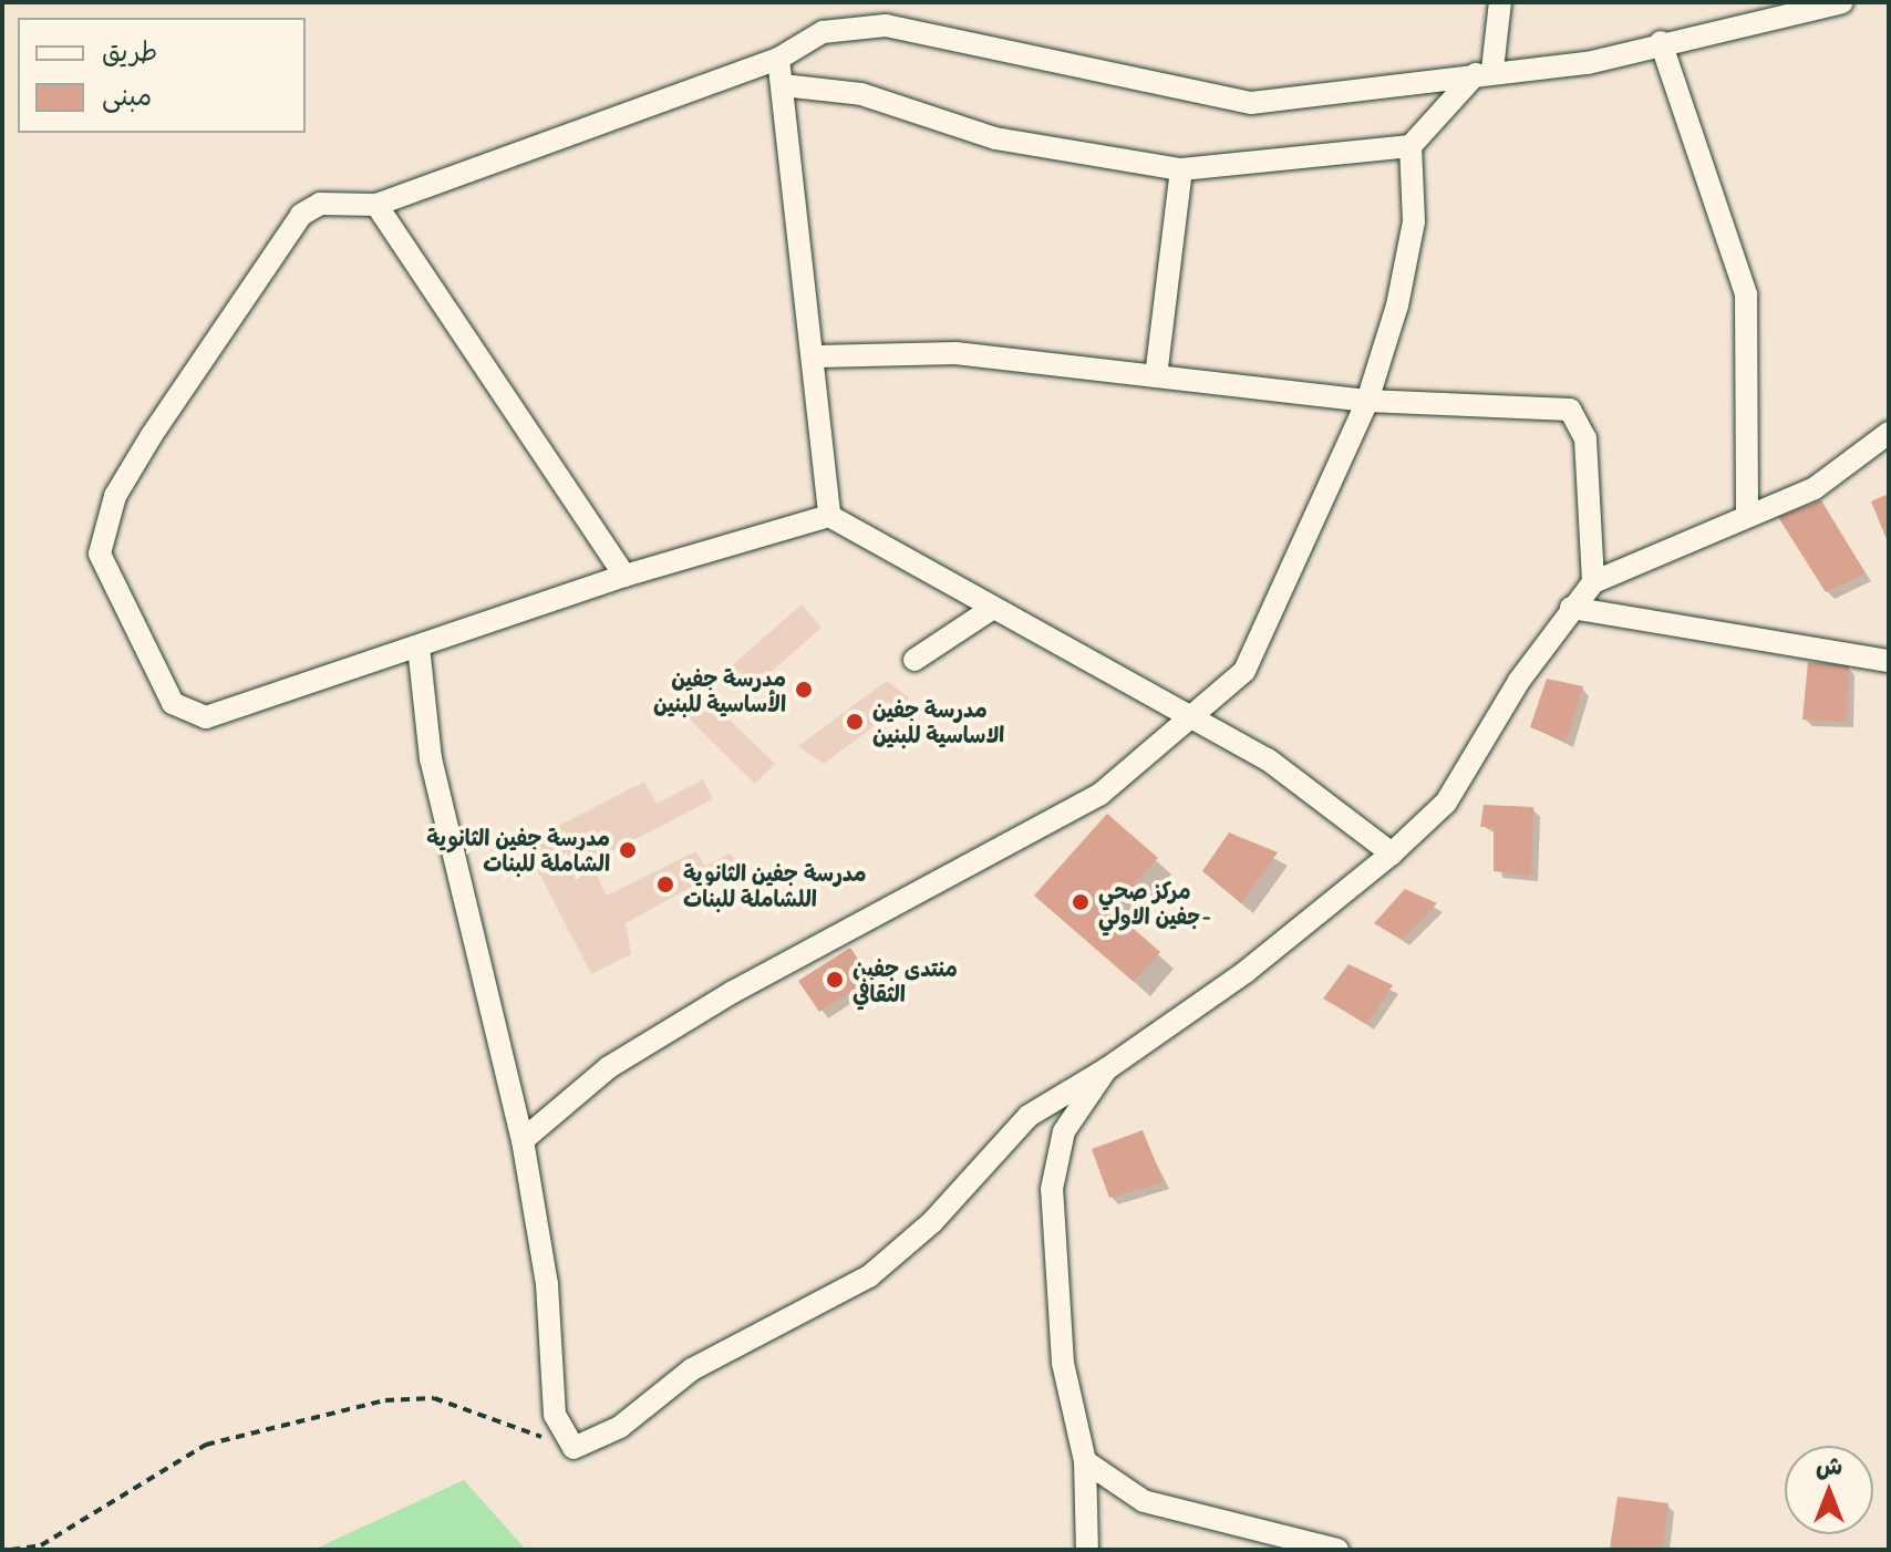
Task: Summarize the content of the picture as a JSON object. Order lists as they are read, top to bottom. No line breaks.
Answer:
{"places":["مدرسة جفين الأساسية للبنين","مدرسة جفين الاساسية للبنين","مدرسة جفين الثانوية الشاملة للبنات","مدرسة جفين الثانوية اللشاملة للبنات","مركز صحي جفين الاولي-","منتدى جفين الثقافي"],"legend":["طريق","مبنى"],"north":"top"}
